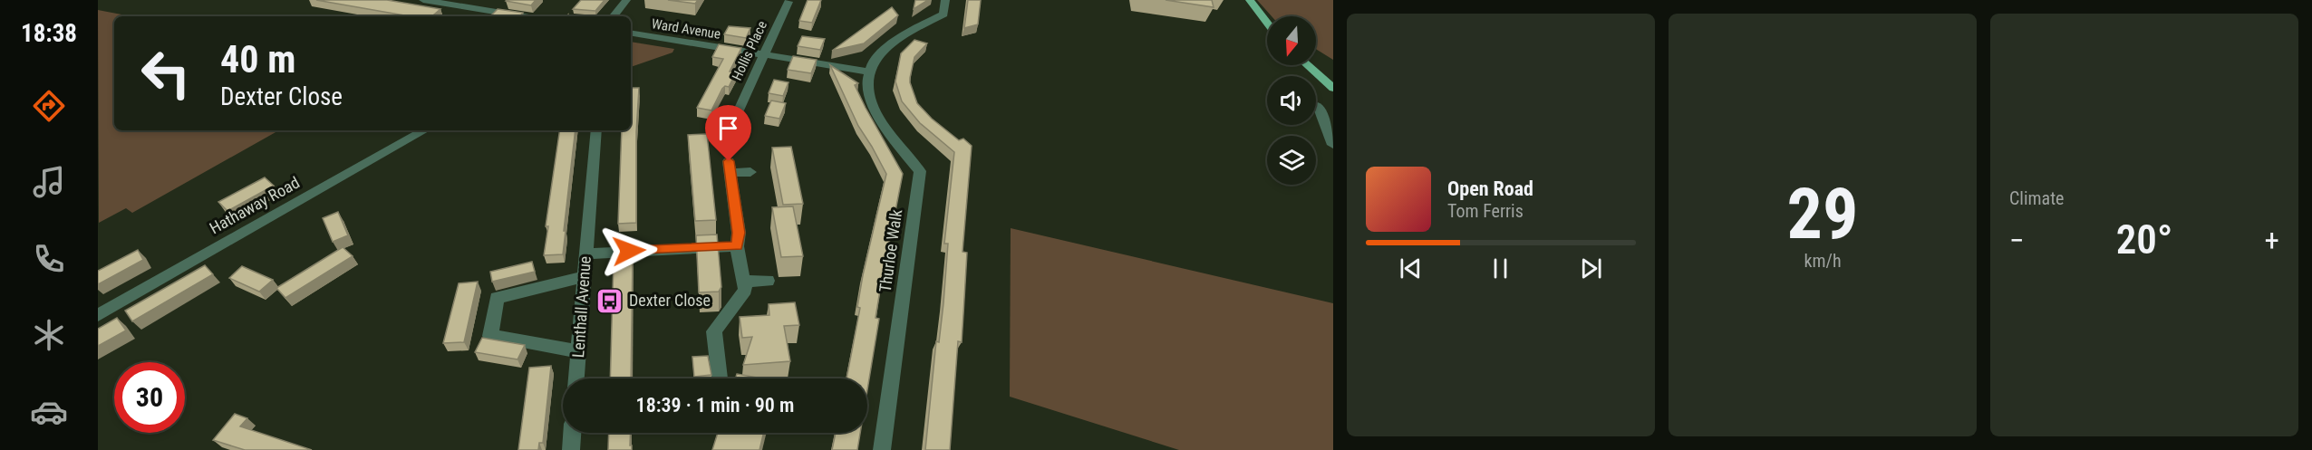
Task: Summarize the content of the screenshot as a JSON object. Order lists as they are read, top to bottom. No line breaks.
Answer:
{"streets":{"street":["Ward Avenue","Hollis Place","Hathaway Road","Thurloe Walk","Lenthall Avenue"]},"crossings":[["Ward Avenue","Hollis Place"],["Ward Avenue","Thurloe Walk"]],"places":{"bus stop":["Dexter Close"]},"north":"bottom","page":{"tabs":"18:38","tile":[["29","km/h"],"Climate"],"turn":["40 m","Dexter Close"],"song":["Open Road","Tom Ferris"],"heat":["−","20°","+"],"limit":"30","trip":"18:39 · 1 min · 90 m"}}
